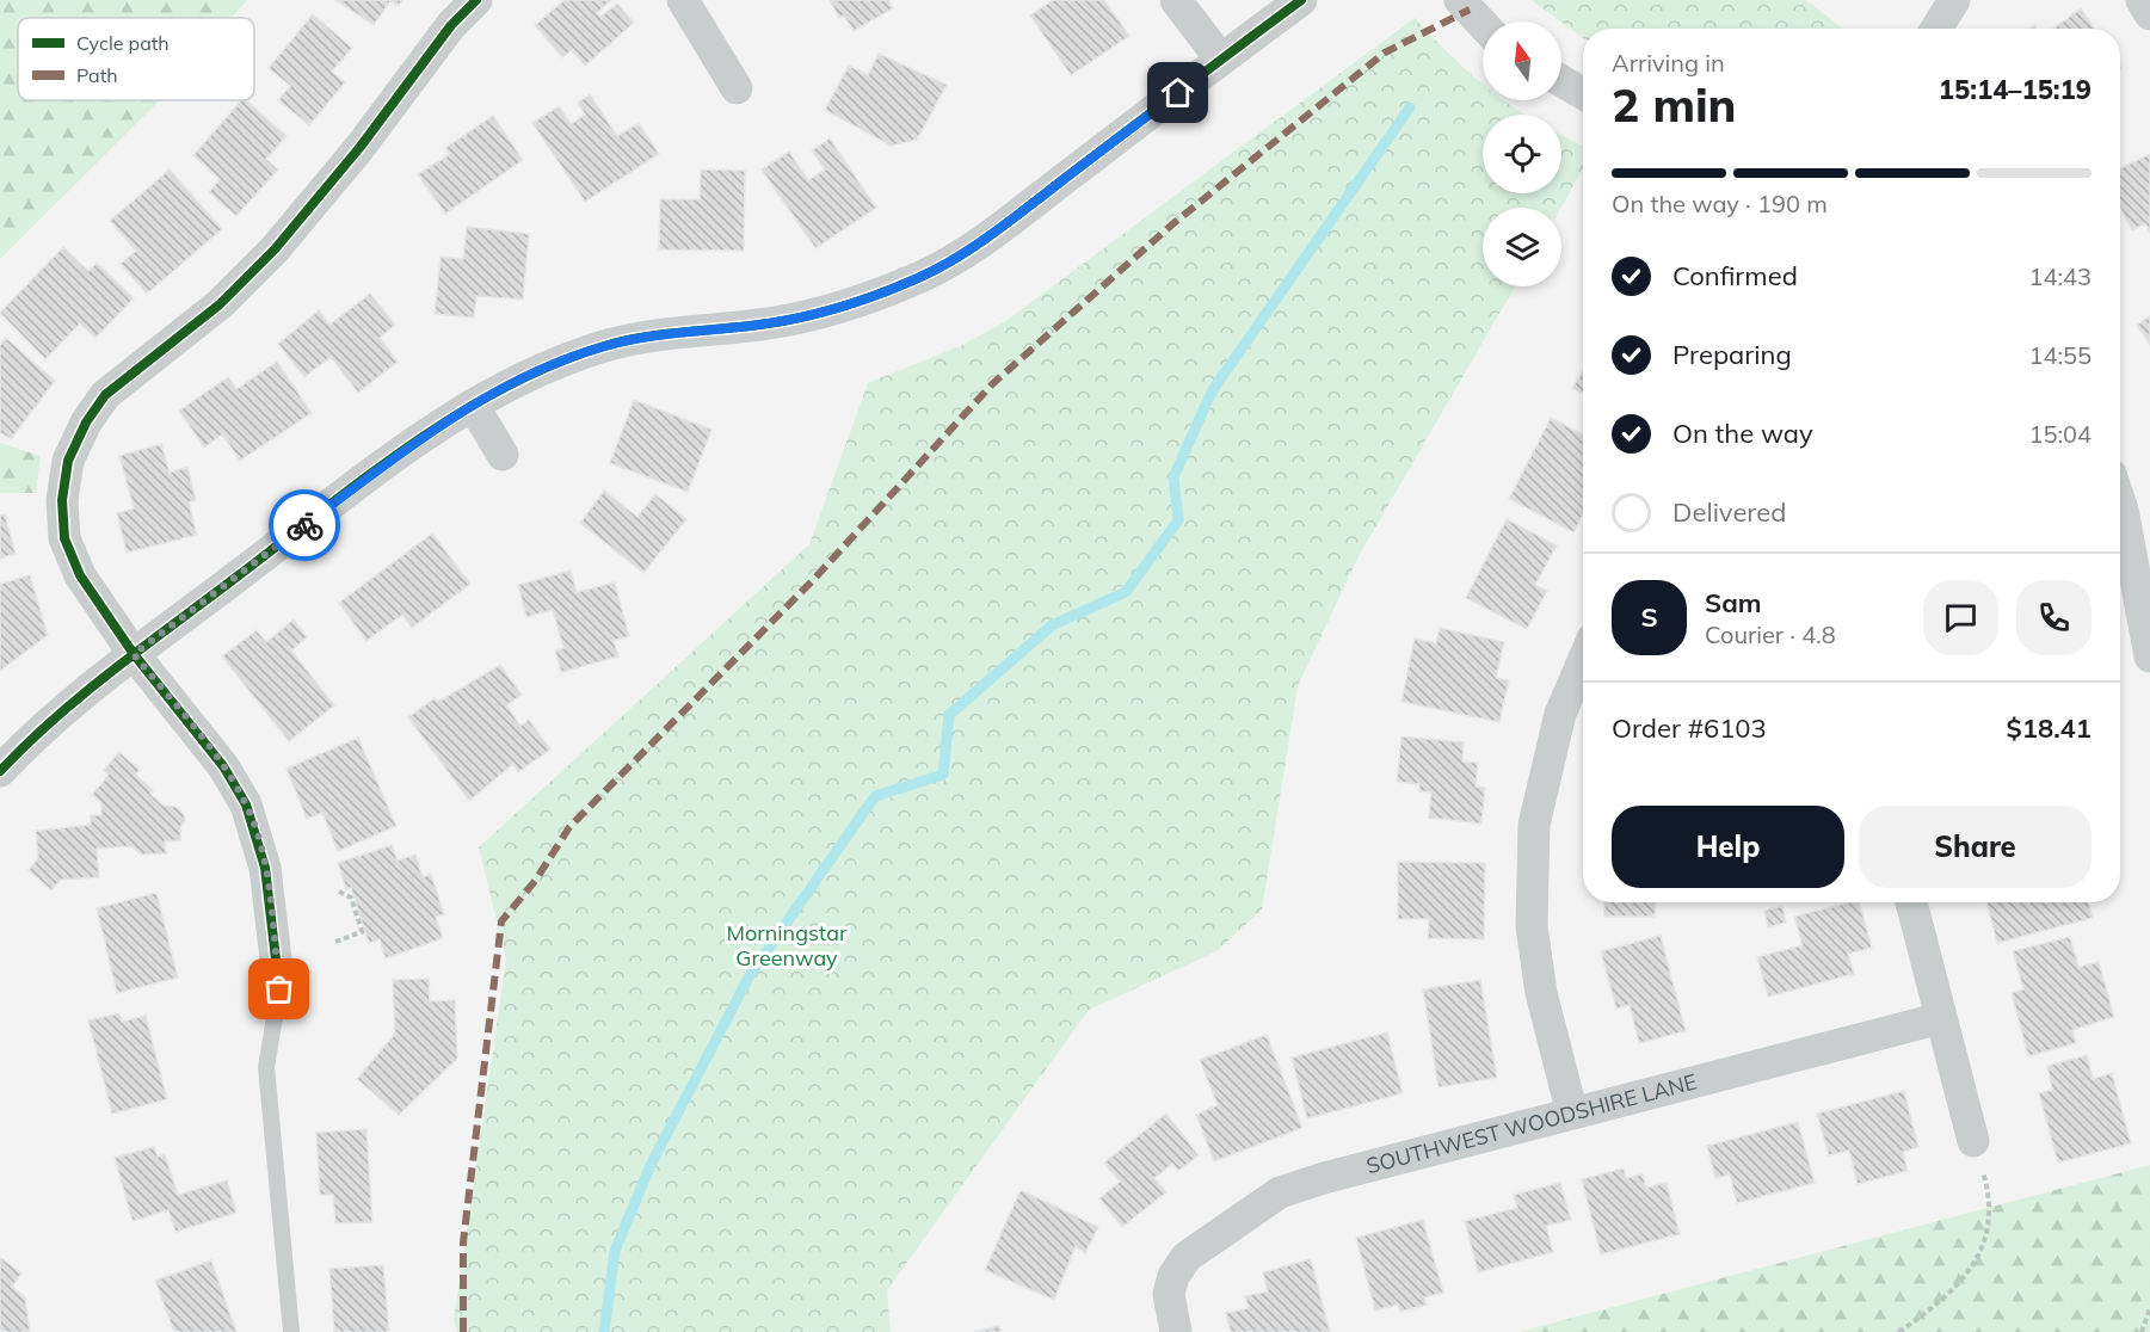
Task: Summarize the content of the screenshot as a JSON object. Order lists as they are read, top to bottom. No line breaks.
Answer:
{"streets":{"street":["SOUTHWEST WOODSHIRE LANE"]},"parks":["Morningstar Greenway"],"legend":["Cycle path","Path"],"north":"top","page":{"heading":["2 min","Arriving in","15:14–15:19"],"panel":["Sam","Courier · 4.8","Order #6103","$18.41"],"bar":"On the way · 190 m","list":[["Confirmed","14:43"],["Preparing","14:55"],["On the way","15:04"],"Delivered"],"round":"S","buttons":["Help","Share"]}}
